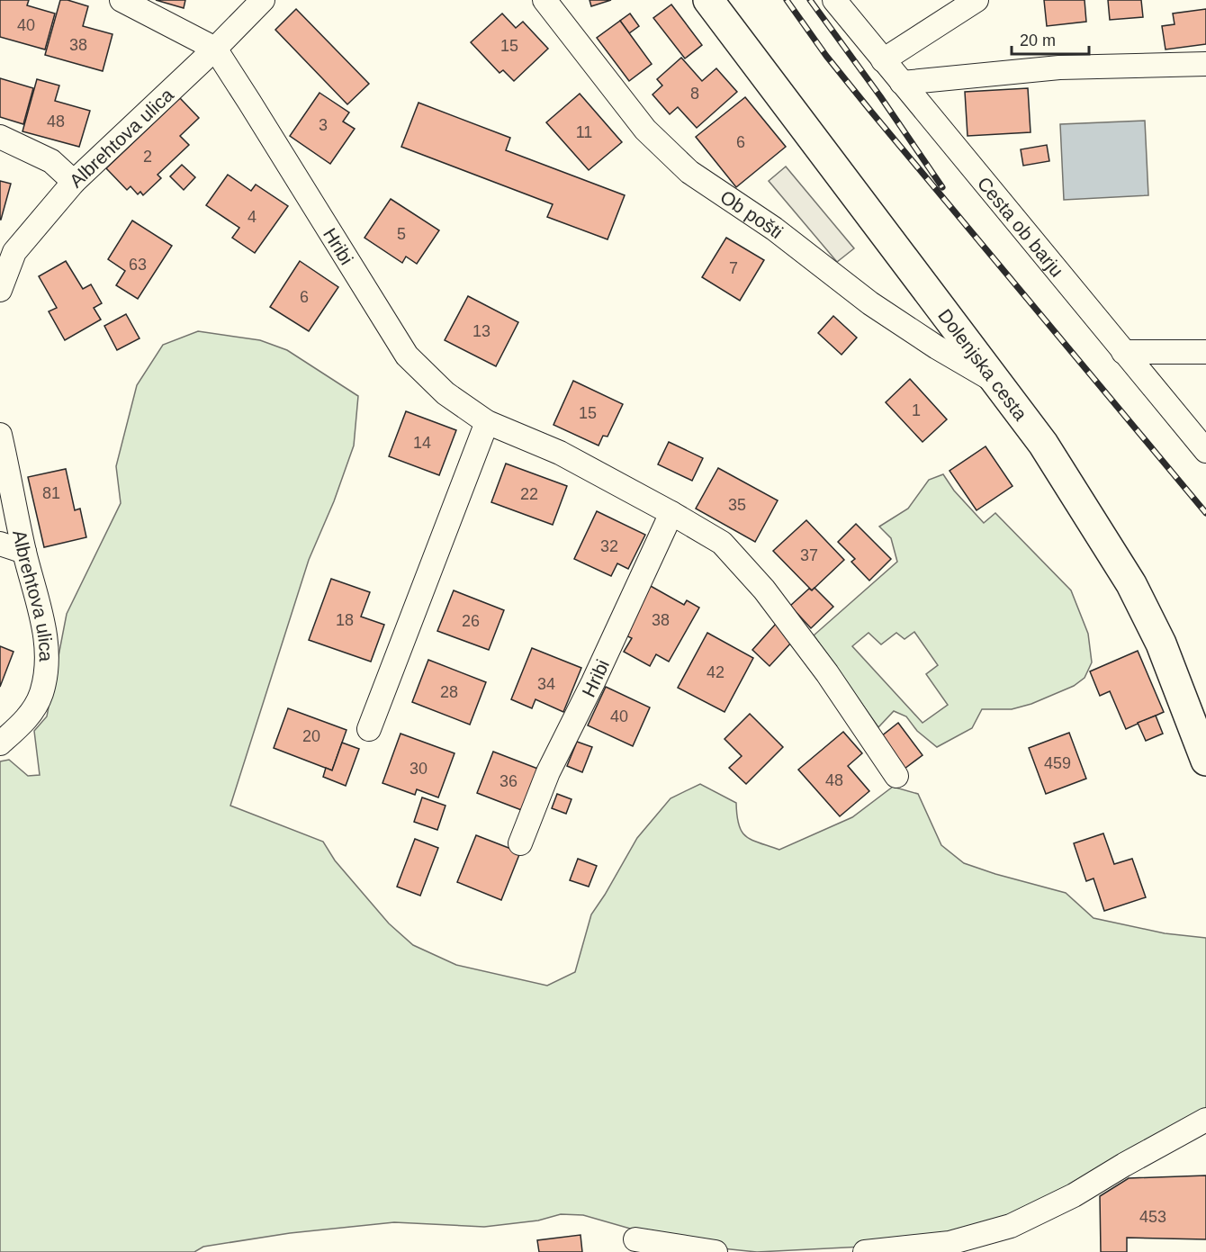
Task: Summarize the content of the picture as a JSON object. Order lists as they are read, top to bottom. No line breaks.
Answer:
{"streets":{"main road":["Dolenjska cesta"],"street":["Albrehtova ulica","Ob pošti","Cesta ob barju","Hribi"]},"crossings":[["Albrehtova ulica","Hribi"],["Ob pošti","Dolenjska cesta"]],"house_numbers":["40","38","15","8","48","3","11","6","2","4","5","63","7","6","13","1","15","14","81","22","35","32","37","18","38","26","42","34","28","40","20","459","30","48","36","453"],"scale_bar":"20 m"}
